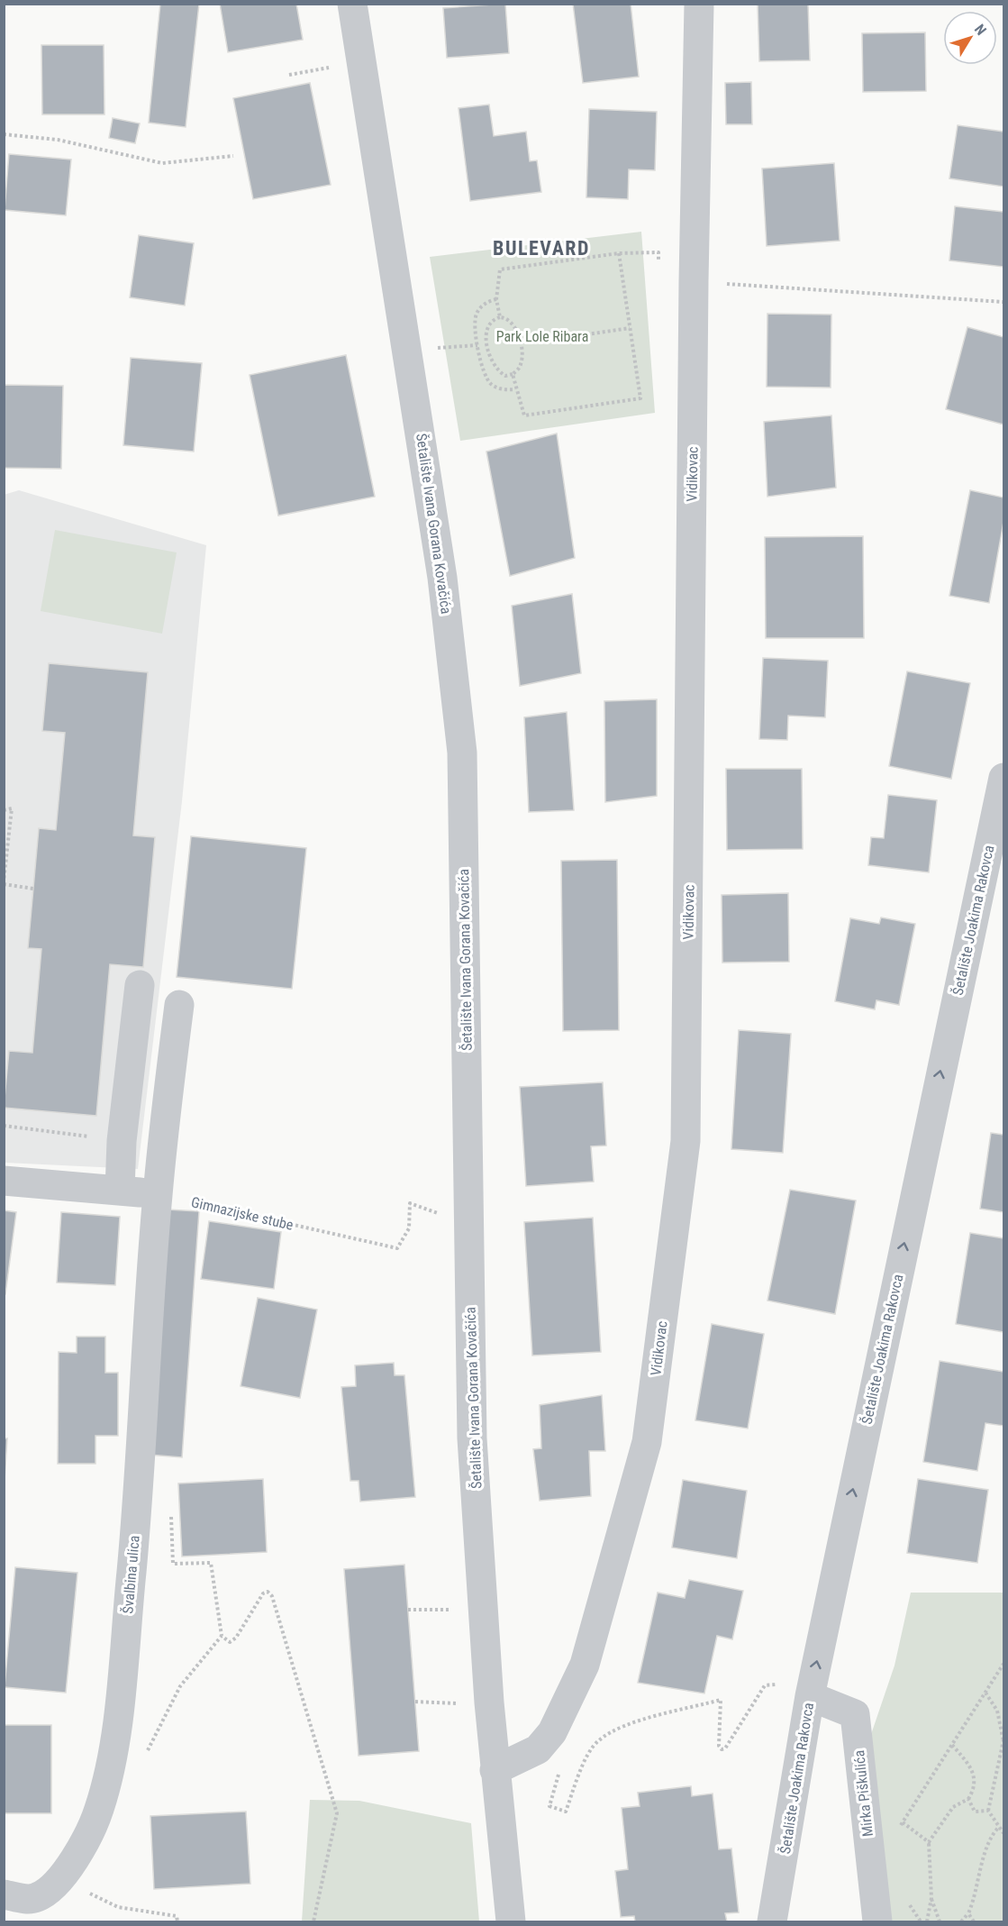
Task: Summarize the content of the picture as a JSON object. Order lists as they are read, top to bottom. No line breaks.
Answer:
{"streets":{"street":["Vidikovac","Šetalište Ivana Gorana Kovačića","Šetalište Joakima Rakovca","Švalbina ulica","Mirka Piškulića"],"path":["Gimnazijske stube"]},"crossings":[["Vidikovac","Šetalište Ivana Gorana Kovačića"],["Šetalište Joakima Rakovca","Mirka Piškulića"],["Gimnazijske stube","Švalbina ulica"]],"one_way":["Šetalište Joakima Rakovca"],"districts":["BULEVARD"],"parks":["Park Lole Ribara"],"north":"top right"}
